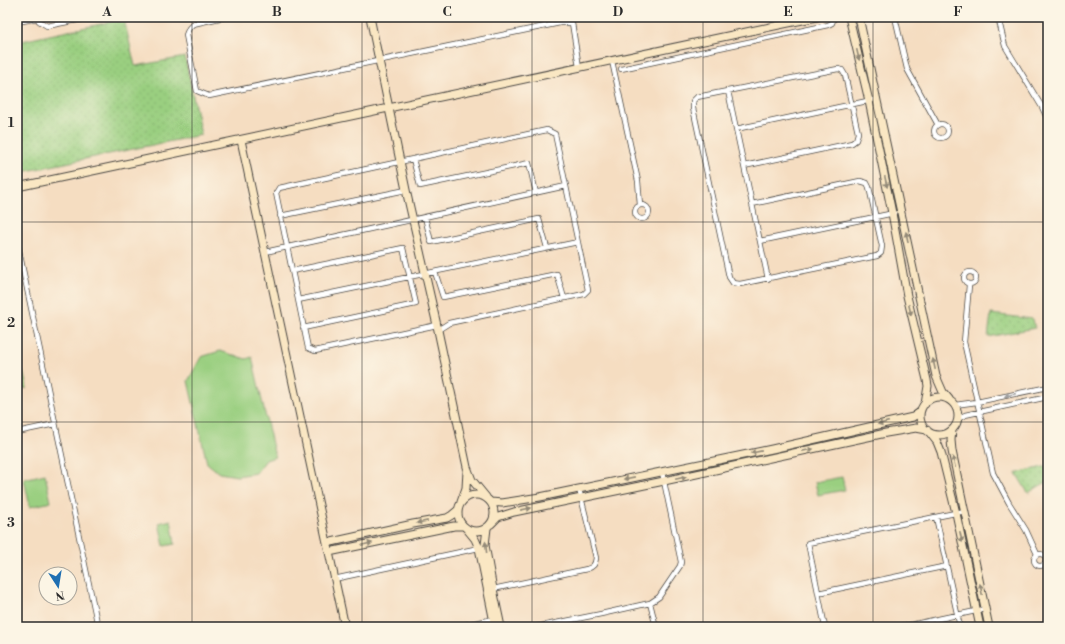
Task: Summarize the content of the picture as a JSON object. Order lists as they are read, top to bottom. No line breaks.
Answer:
{"north":"bottom","grid":{"columns":["A","B","C","D","E","F"],"rows":["1","2","3"]}}
